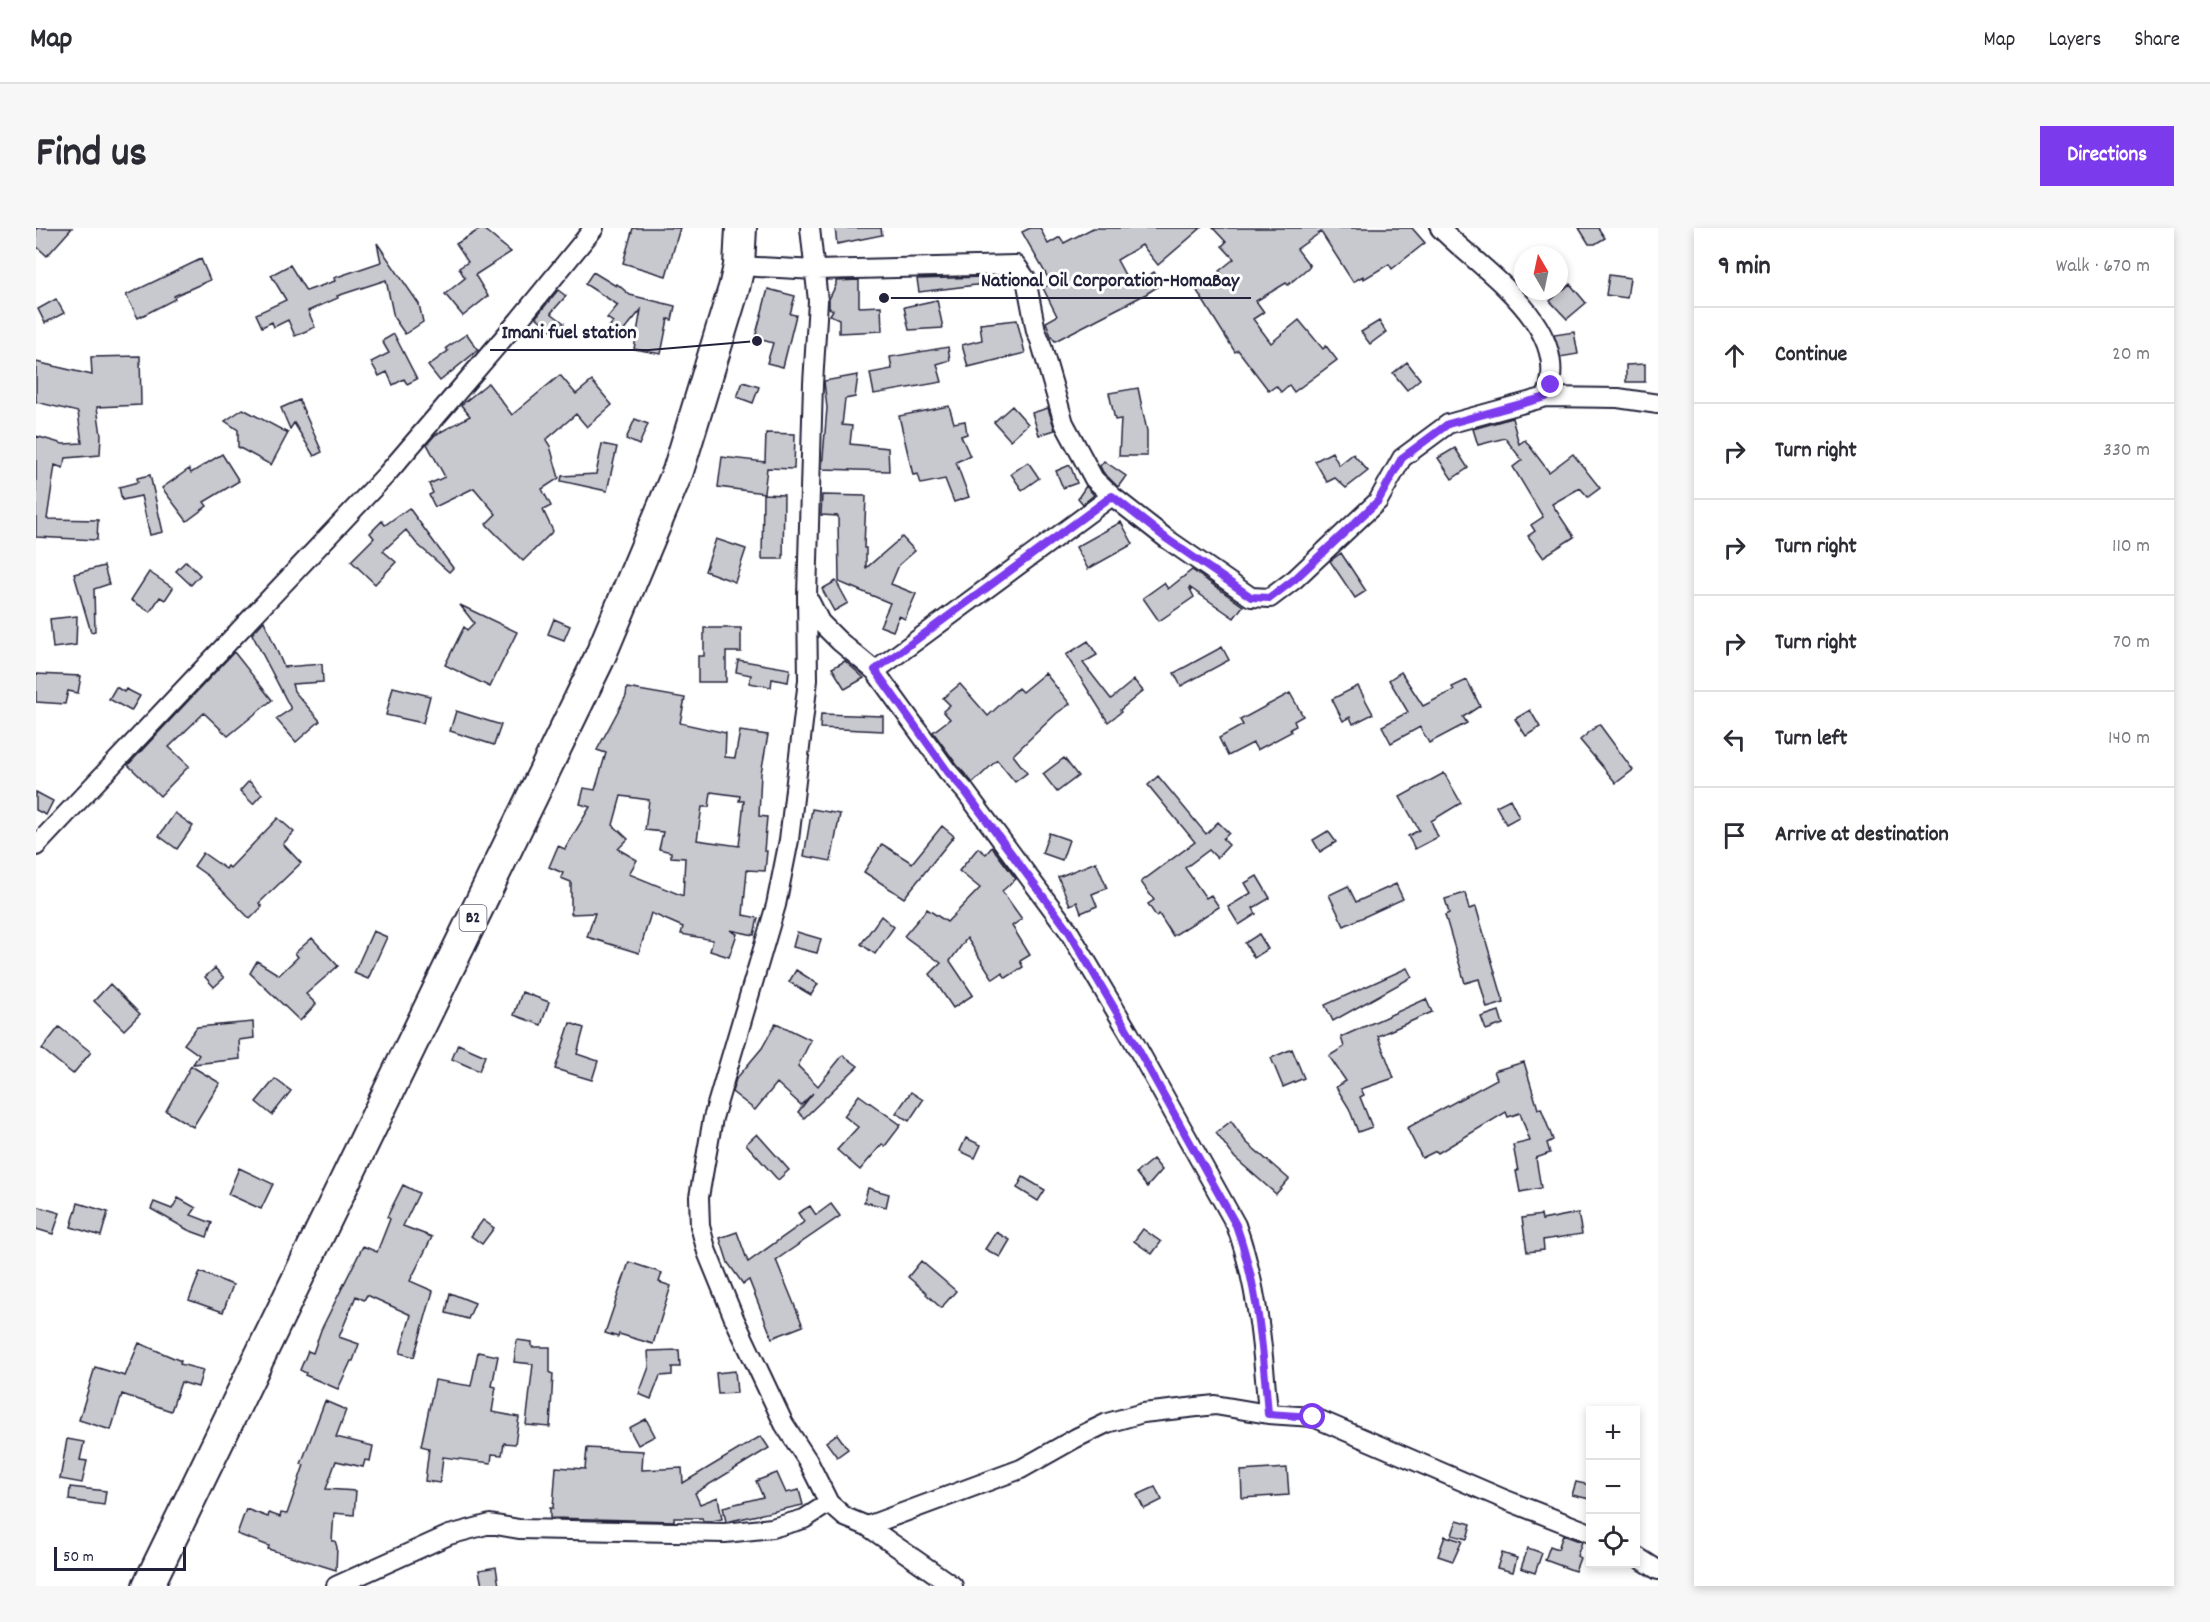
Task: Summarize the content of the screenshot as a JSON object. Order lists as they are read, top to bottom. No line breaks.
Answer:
{"streets":{"highway":["B2"]},"places":["National Oil Corporation-HomaBay","Imani fuel station"],"scale_bar":"50 m","north":"top","page":{"header":"Map","nav":["Map","Layers","Share"],"title":"Find us","buttons":"Directions","heading":["9 min","Walk · 670 m"],"list":[["Continue","20 m"],["Turn right","330 m"],["Turn right","110 m"],["Turn right","70 m"],["Turn left","140 m"],"Arrive at destination"],"map_buttons":["+","−"],"scale":"50 m"}}
